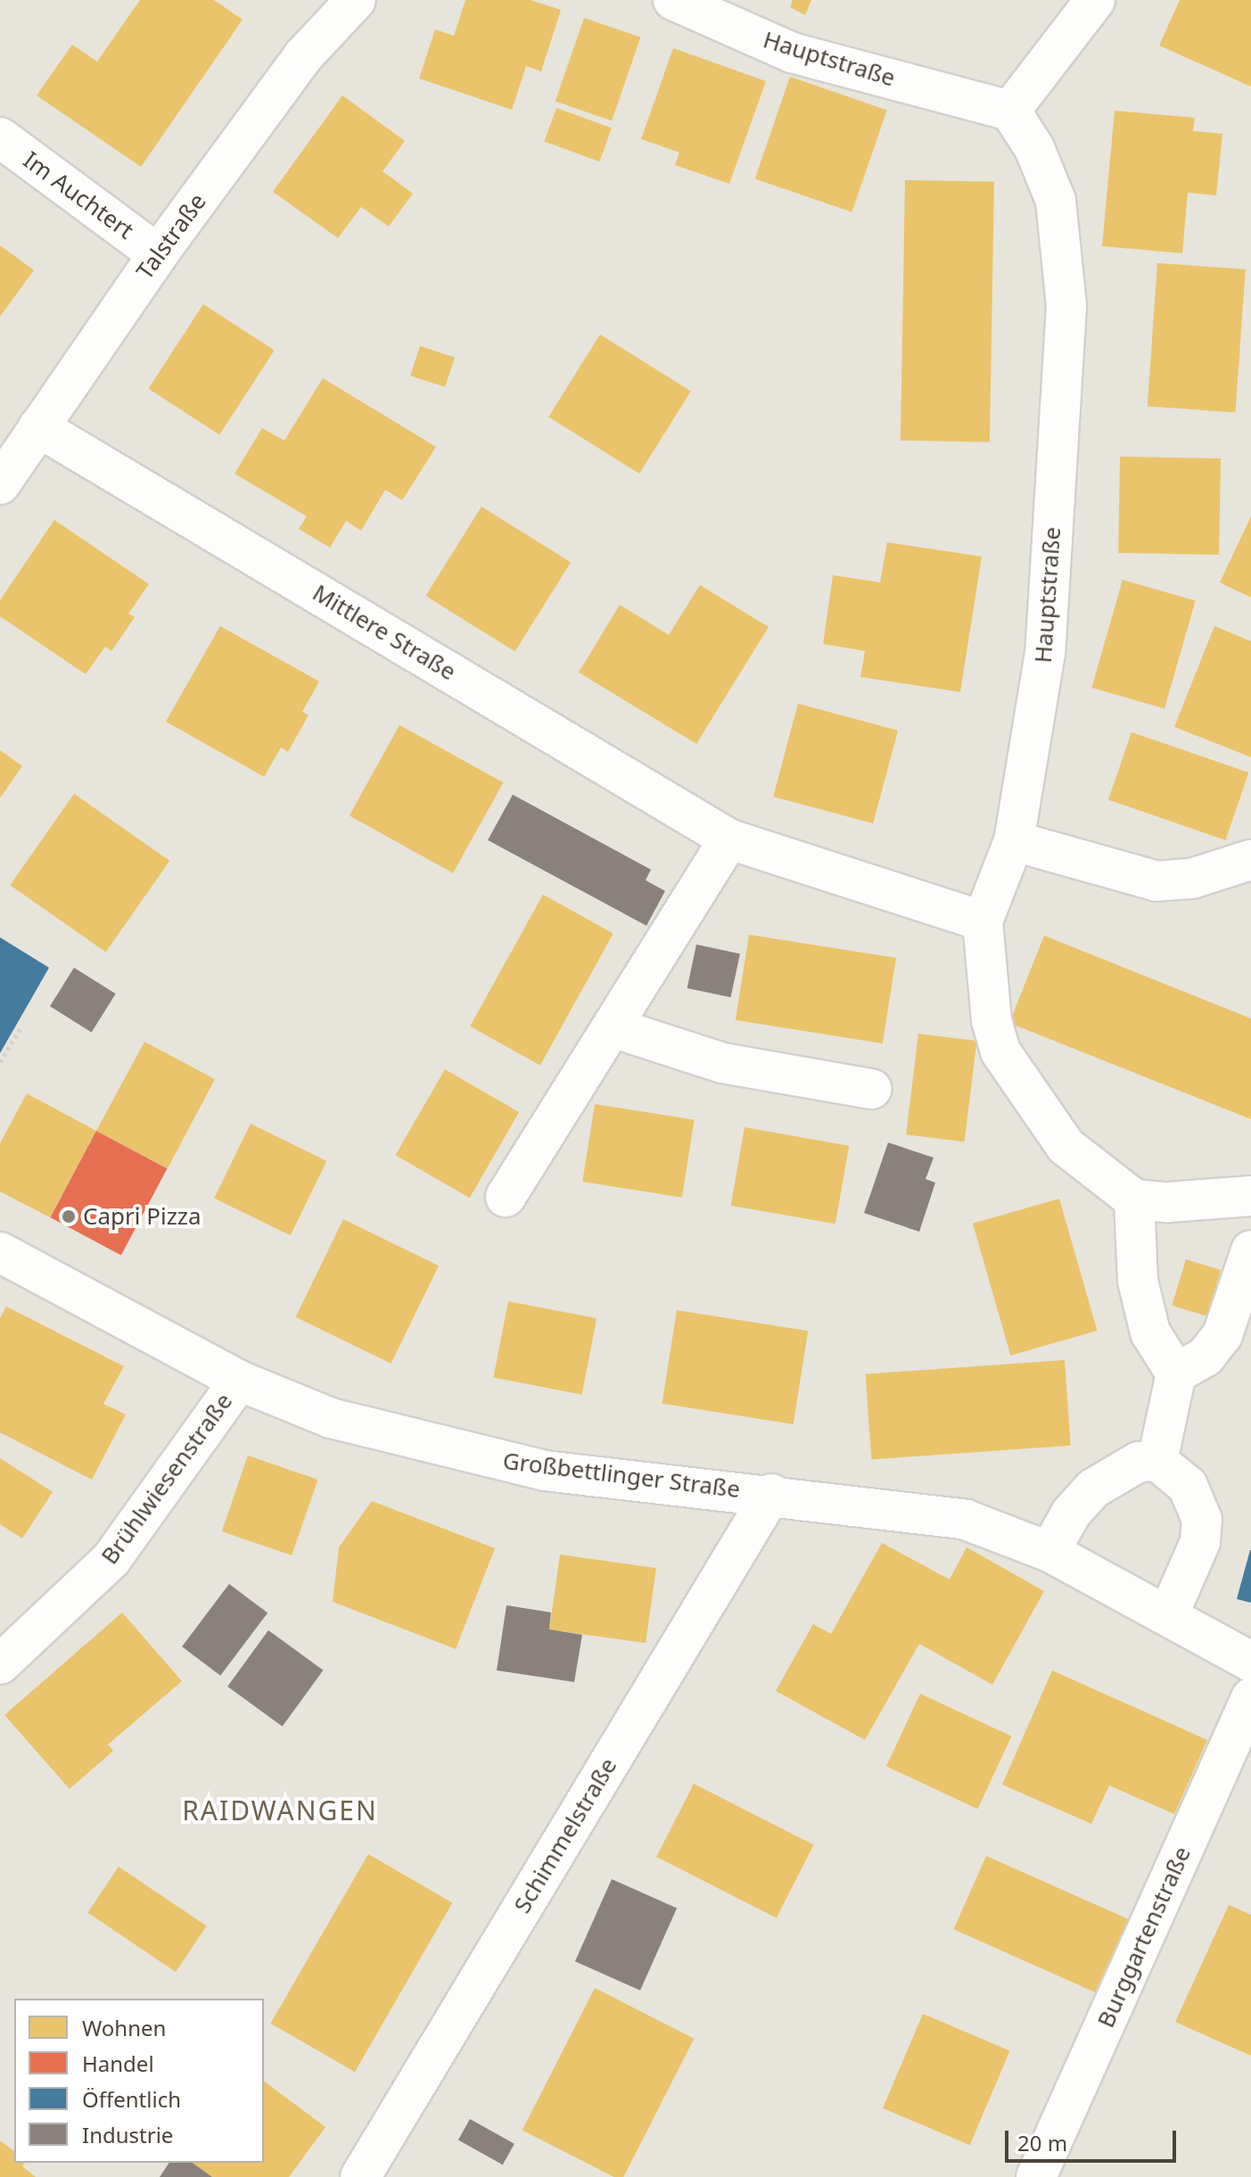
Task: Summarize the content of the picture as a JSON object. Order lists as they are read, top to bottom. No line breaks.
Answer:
{"streets":{"street":["Hauptstraße","Im Auchtert","Talstraße","Mittlere Straße","Großbettlinger Straße","Brühlwiesenstraße","Schimmelstraße","Burggartenstraße"]},"crossings":[["Hauptstraße","Mittlere Straße"],["Im Auchtert","Talstraße"],["Talstraße","Mittlere Straße"],["Großbettlinger Straße","Brühlwiesenstraße"],["Großbettlinger Straße","Schimmelstraße"]],"districts":["RAIDWANGEN"],"places":["Capri Pizza"],"legend":["Wohnen","Handel","Öffentlich","Industrie"],"scale_bar":"20 m"}
